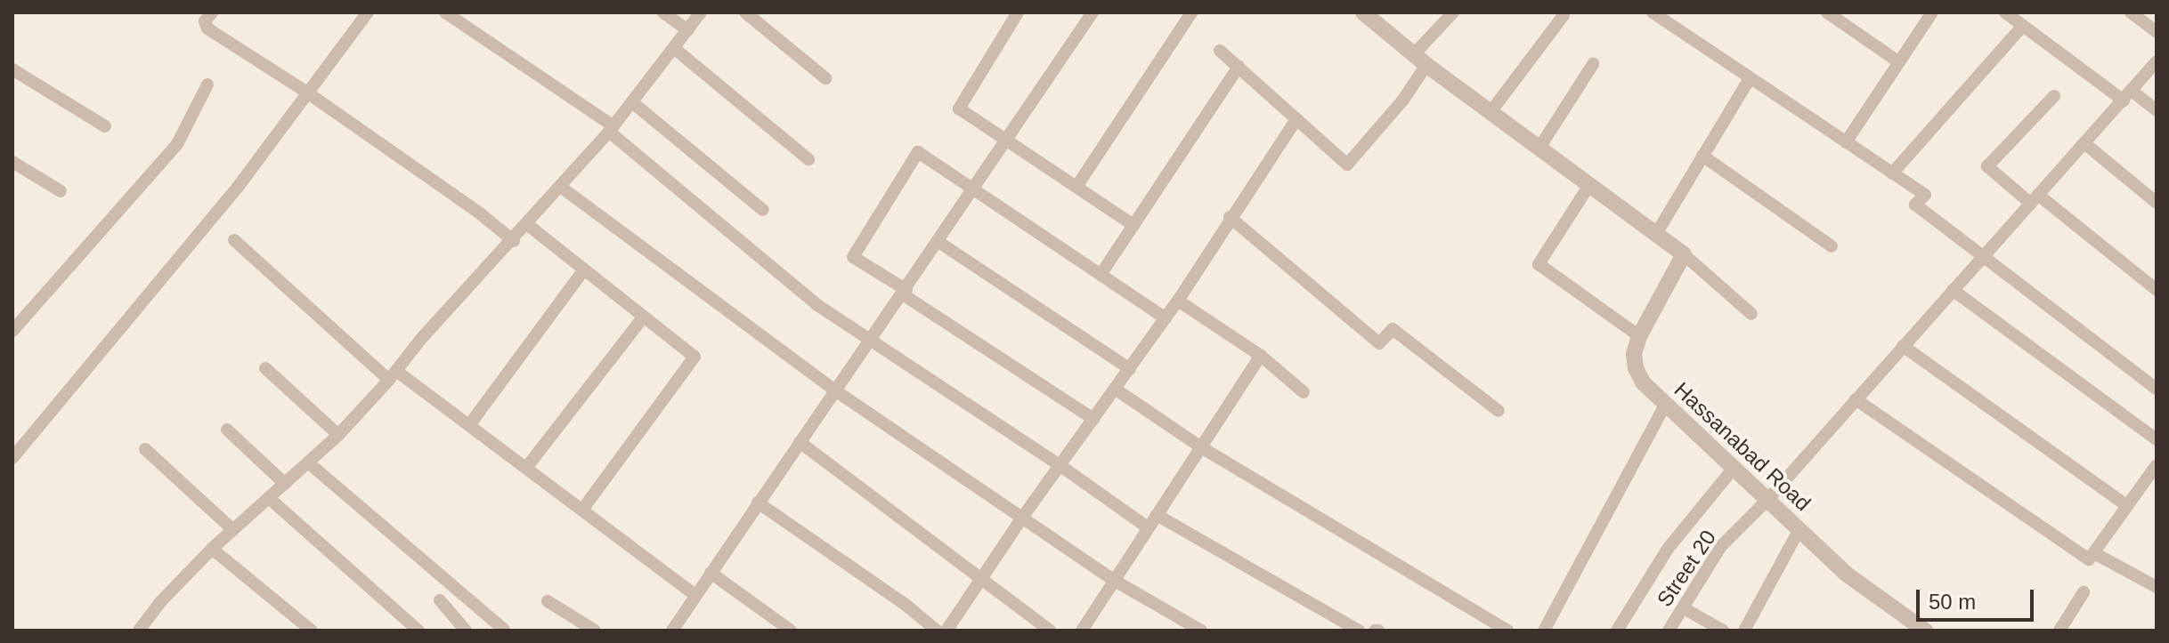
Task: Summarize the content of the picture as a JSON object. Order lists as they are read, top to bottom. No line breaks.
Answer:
{"streets":{"street":["Hassanabad Road","Street 20"]},"crossings":[["Hassanabad Road","Street 20"]],"scale_bar":"50 m"}
